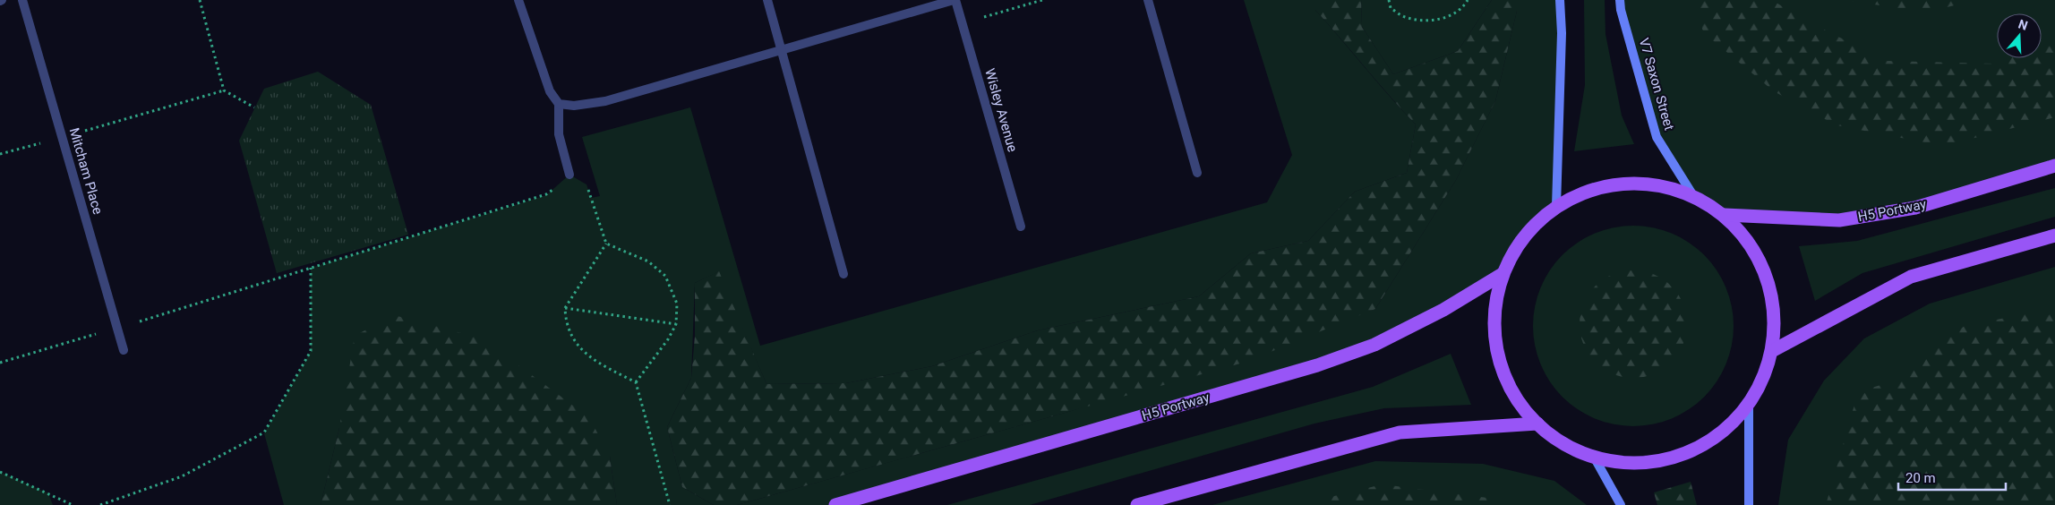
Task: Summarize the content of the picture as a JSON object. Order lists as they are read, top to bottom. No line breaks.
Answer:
{"streets":{"main road":["H5 Portway"],"street":["V7 Saxon Street","Wisley Avenue","Mitcham Place"]},"scale_bar":"20 m","north":"top"}
